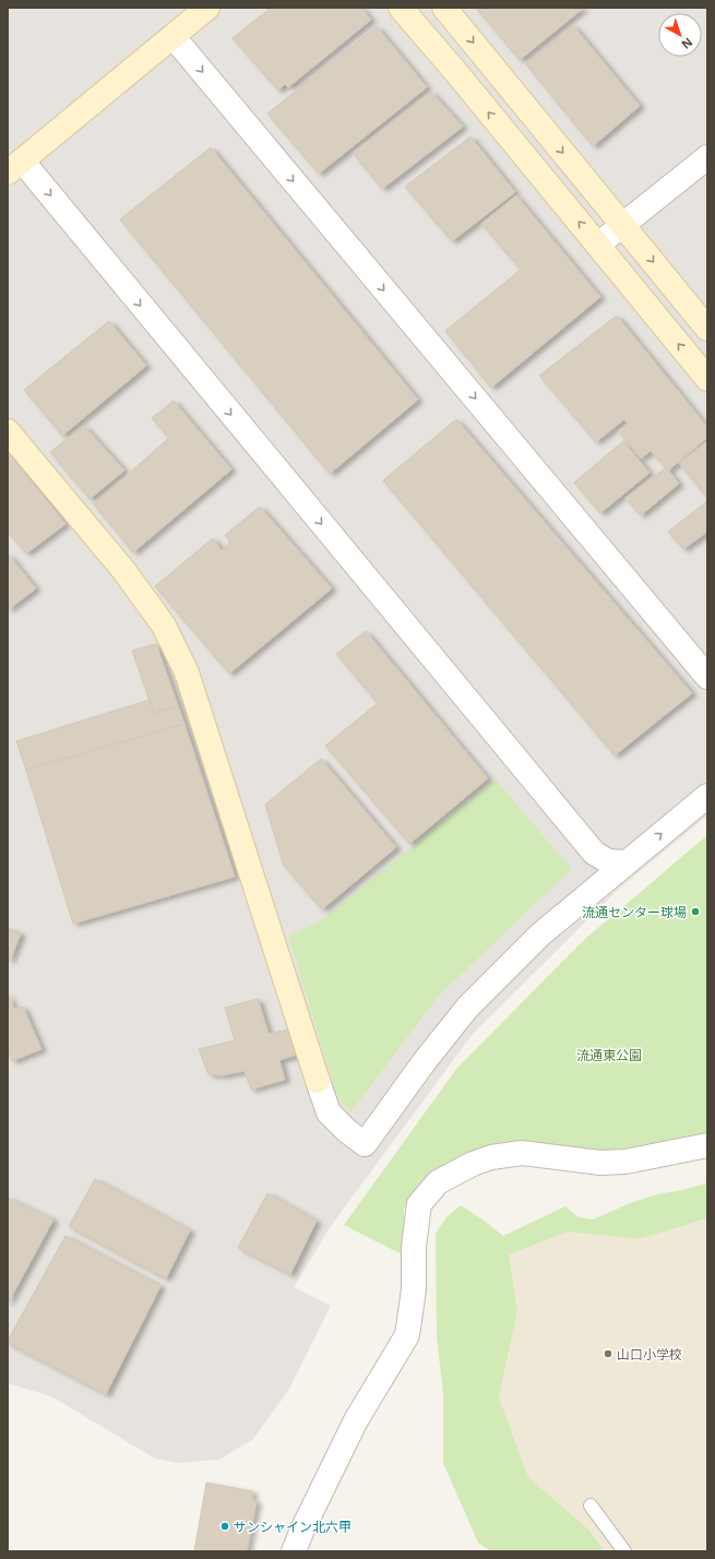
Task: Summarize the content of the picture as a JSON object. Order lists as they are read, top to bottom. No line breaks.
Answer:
{"parks":["流通東公園"],"places":["流通センター球場","山口小学校","サンシャイン北六甲"],"north":"bottom right"}
